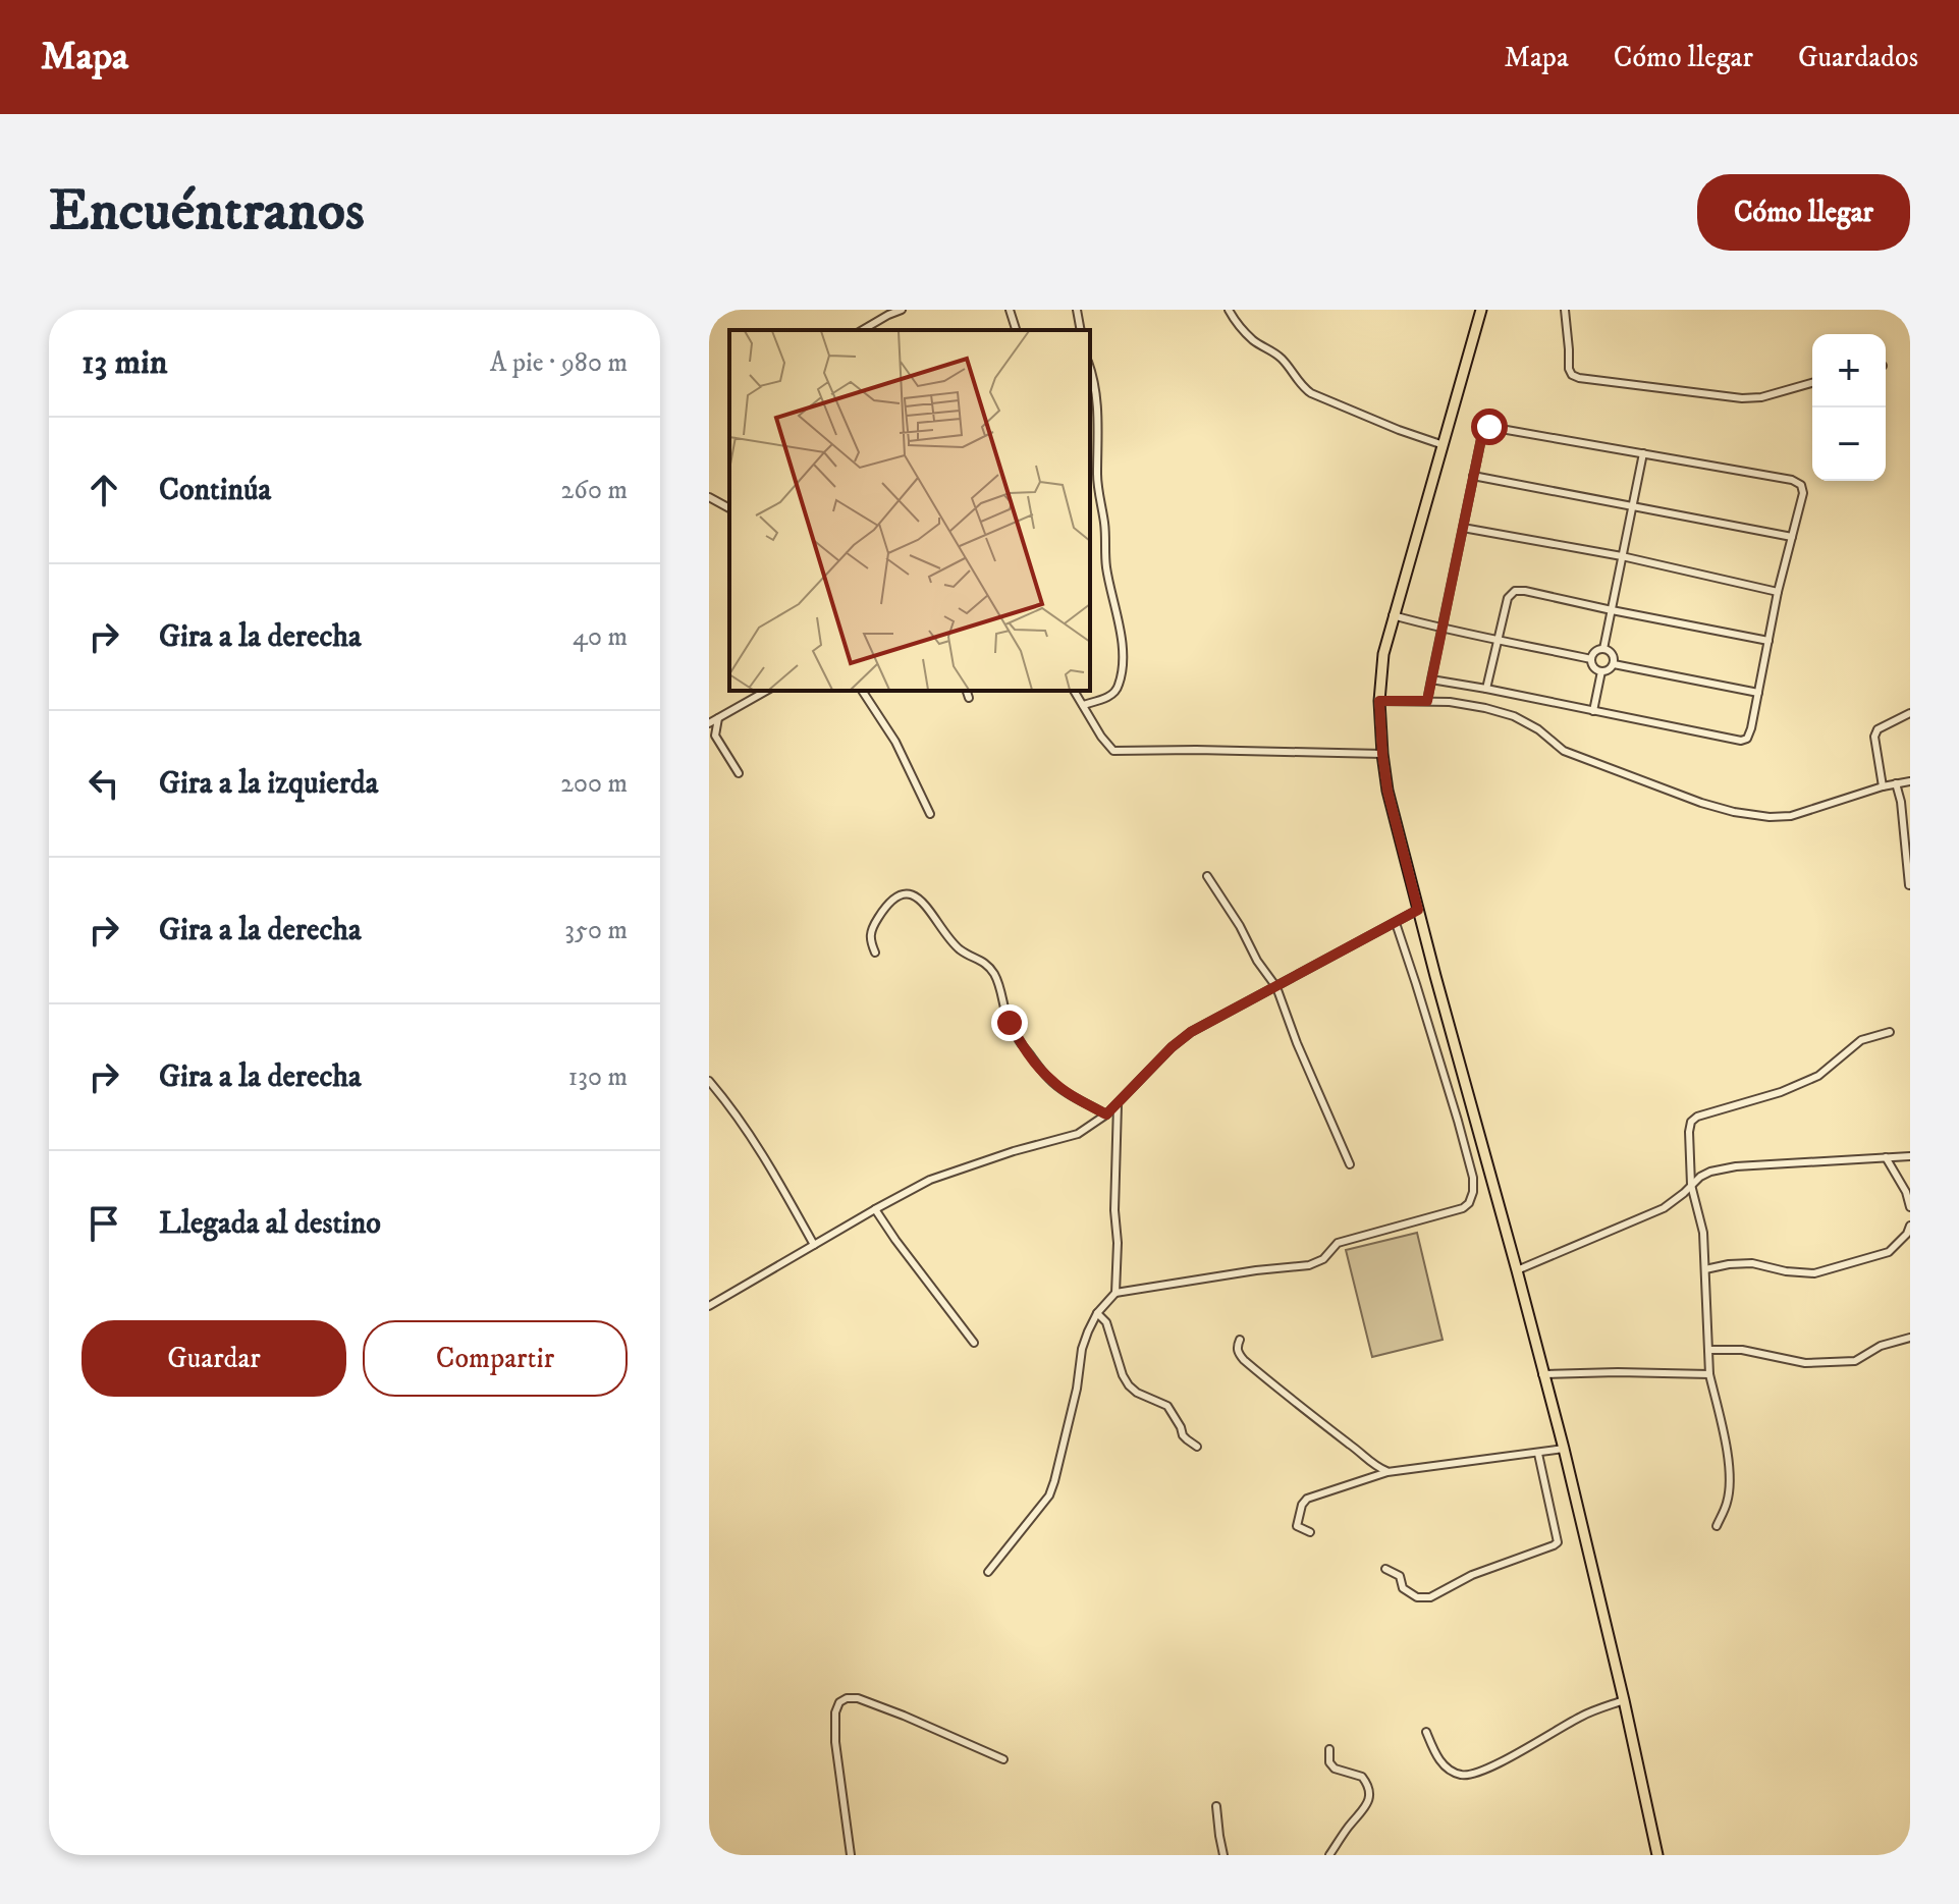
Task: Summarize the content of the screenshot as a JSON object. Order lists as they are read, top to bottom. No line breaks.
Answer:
{"page":{"header":"Mapa","nav":["Mapa","Cómo llegar","Guardados"],"buttons":["Cómo llegar",["Guardar","Compartir"]],"title":"Encuéntranos","heading":["13 min","A pie · 980 m"],"map_buttons":["+","−"],"list":[["Continúa","260 m"],["Gira a la derecha","40 m"],["Gira a la izquierda","200 m"],["Gira a la derecha","350 m"],["Gira a la derecha","130 m"],"Llegada al destino"]}}
